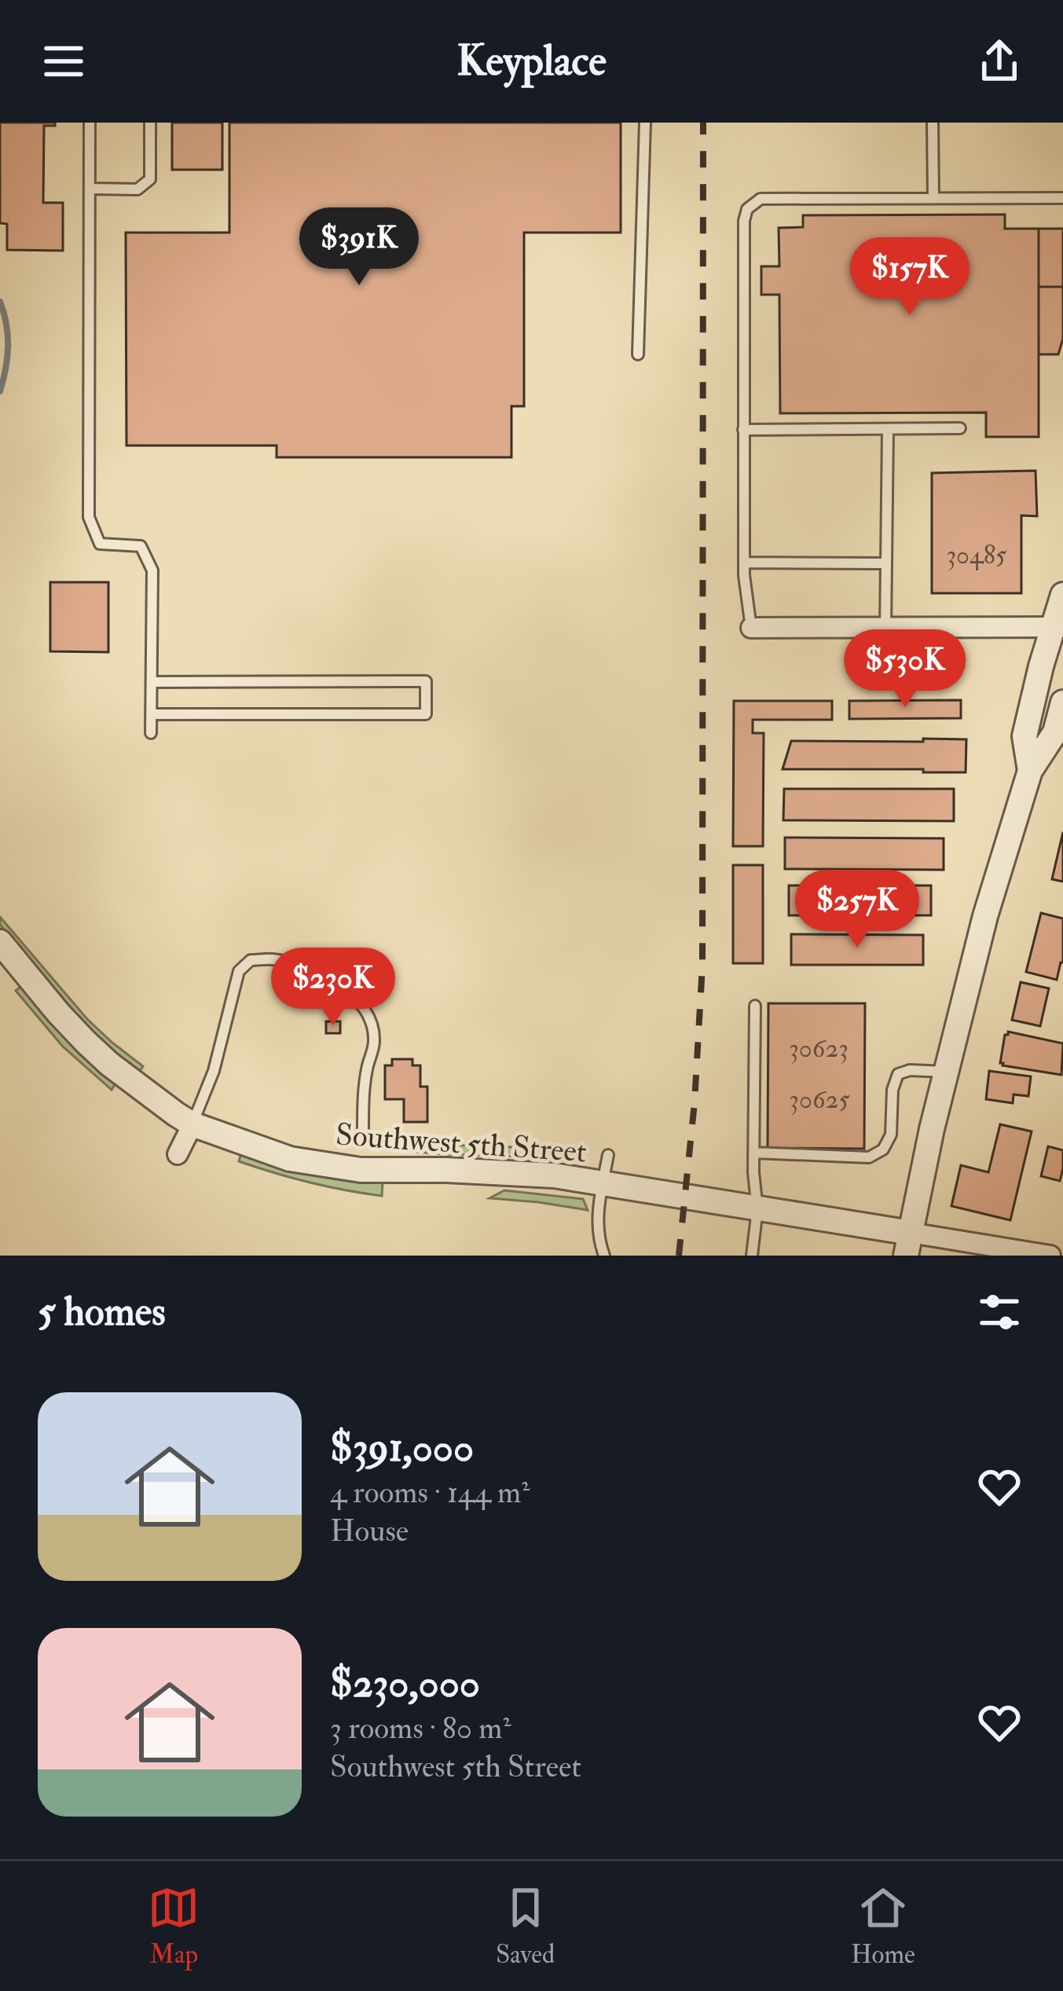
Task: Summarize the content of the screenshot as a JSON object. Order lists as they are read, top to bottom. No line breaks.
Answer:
{"streets":{"street":["Southwest 5th Street"]},"house_numbers":["30485","30623","30625"],"page":{"header":"Keyplace","price":["$391K","$157K","$530K","$257K","$230K"],"heading":"5 homes","list":[{"name":"$391,000","note":"4 rooms · 144 m² · House"},{"name":"$230,000","note":"3 rooms · 80 m² · Southwest 5th Street"}],"tabs":["Map","Saved","Home"]}}
